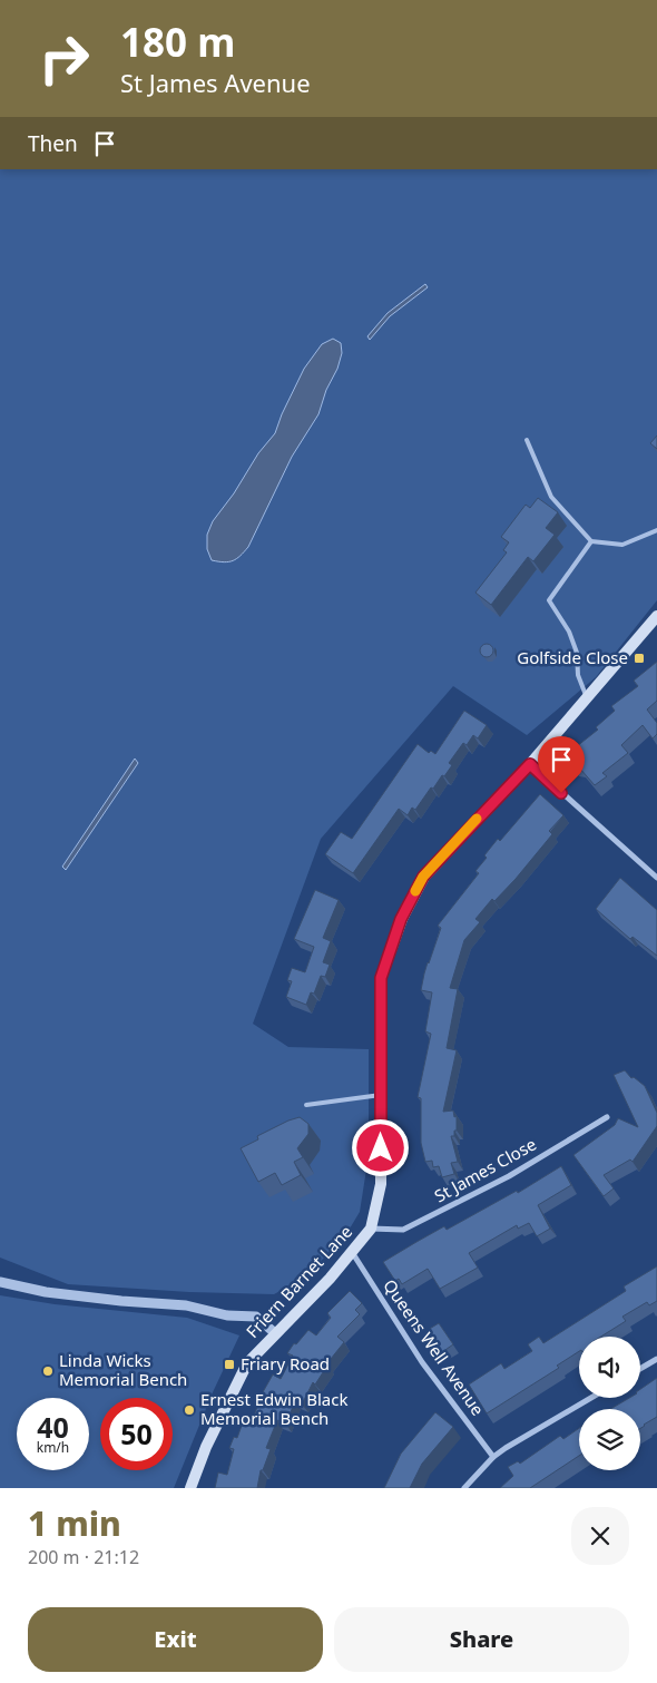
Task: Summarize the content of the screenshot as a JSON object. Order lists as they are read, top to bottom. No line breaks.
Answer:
{"streets":{"main road":["Friern Barnet Lane"],"street":["St James Close","Queens Well Avenue"]},"crossings":[["St James Close","Friern Barnet Lane"],["Friern Barnet Lane","Queens Well Avenue"]],"places":{"transit":["Golfside Close","Friary Road"],"other":["Linda Wicks Memorial Bench","Ernest Edwin Black Memorial Bench"]},"page":{"turn":["180 m","St James Avenue"],"then":"Then","speed":"40 km/h","limit":"50","heading":["1 min","200 m · 21:12"],"buttons":["Exit","Share"]}}
